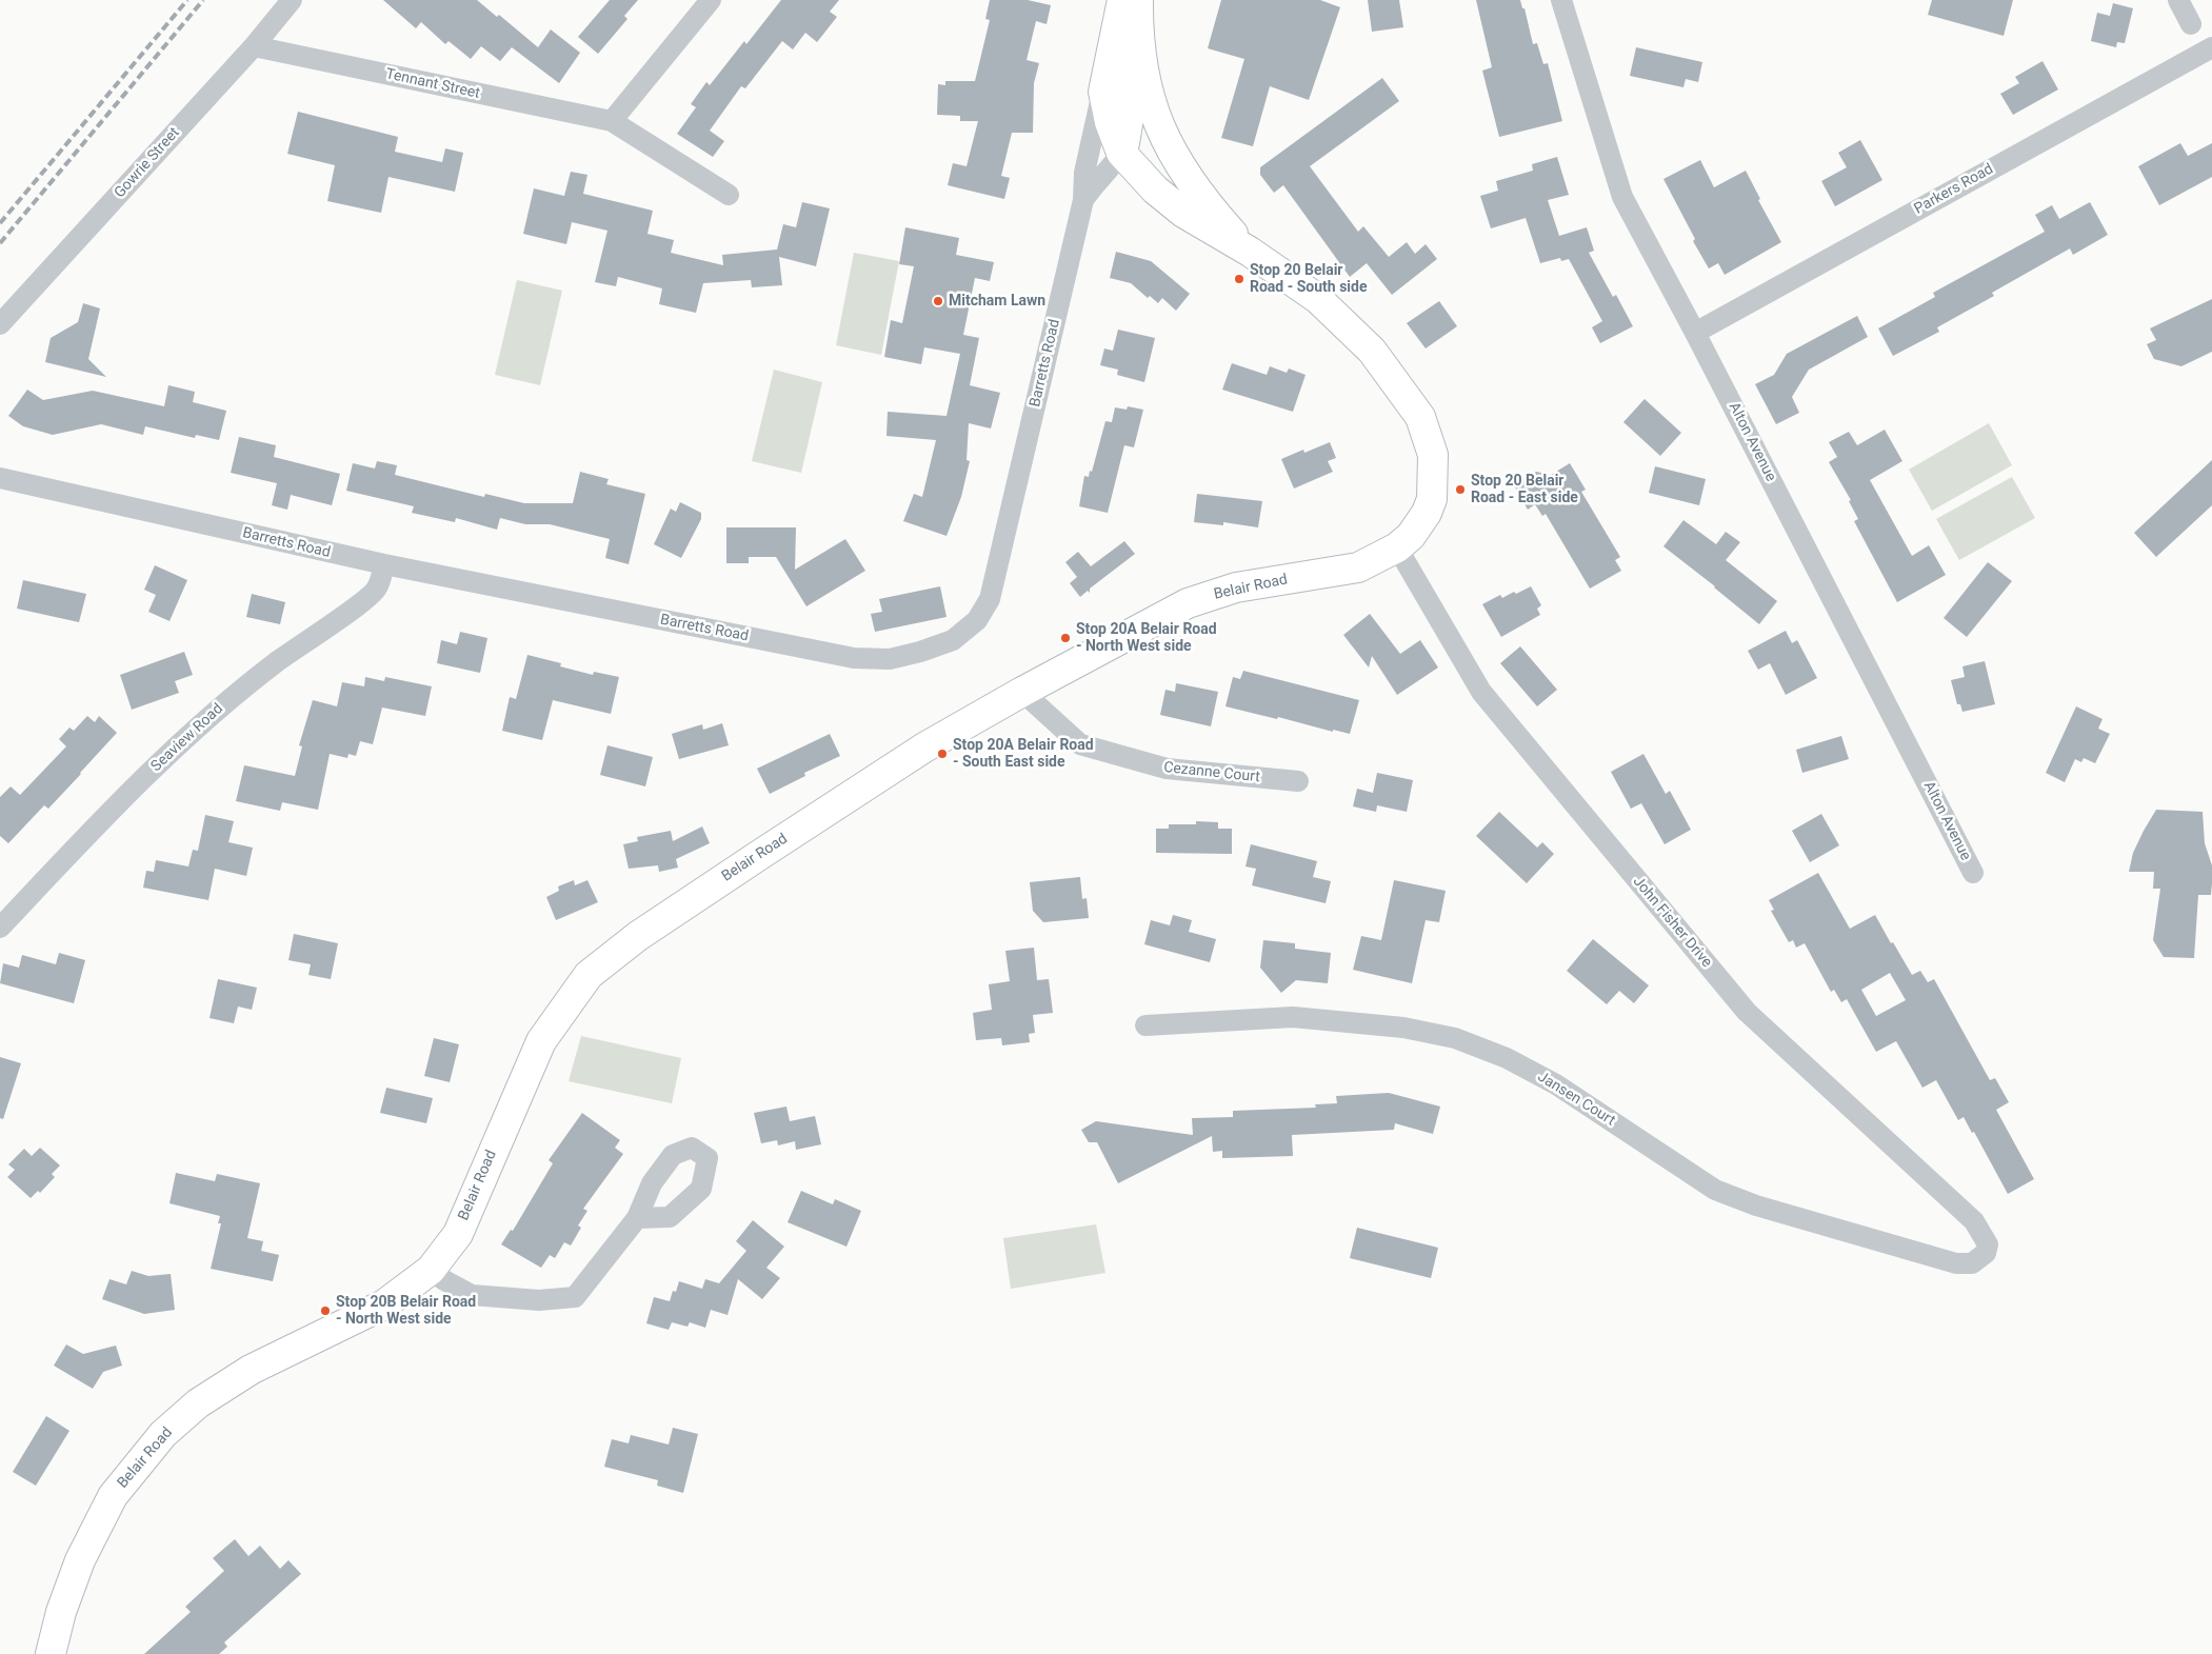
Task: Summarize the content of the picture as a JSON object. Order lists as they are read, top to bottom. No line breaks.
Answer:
{"streets":{"main road":["Belair Road"],"street":["Tennant Street","Gowrie Street","Parkers Road","Barretts Road","Alton Avenue","Seaview Road","Cezanne Court","John Fisher Drive","Jansen Court"]},"crossings":[["Tennant Street","Gowrie Street"],["Parkers Road","Alton Avenue"],["Barretts Road","Belair Road"],["Barretts Road","Seaview Road"],["Belair Road","Cezanne Court"],["Belair Road","John Fisher Drive"],["John Fisher Drive","Jansen Court"]],"places":["Stop 20 Belair Road - South side","Mitcham Lawn","Stop 20 Belair Road - East side","Stop 20A Belair Road - North West side","Stop 20A Belair Road - South East side","Stop 20B Belair Road - North West side"]}
